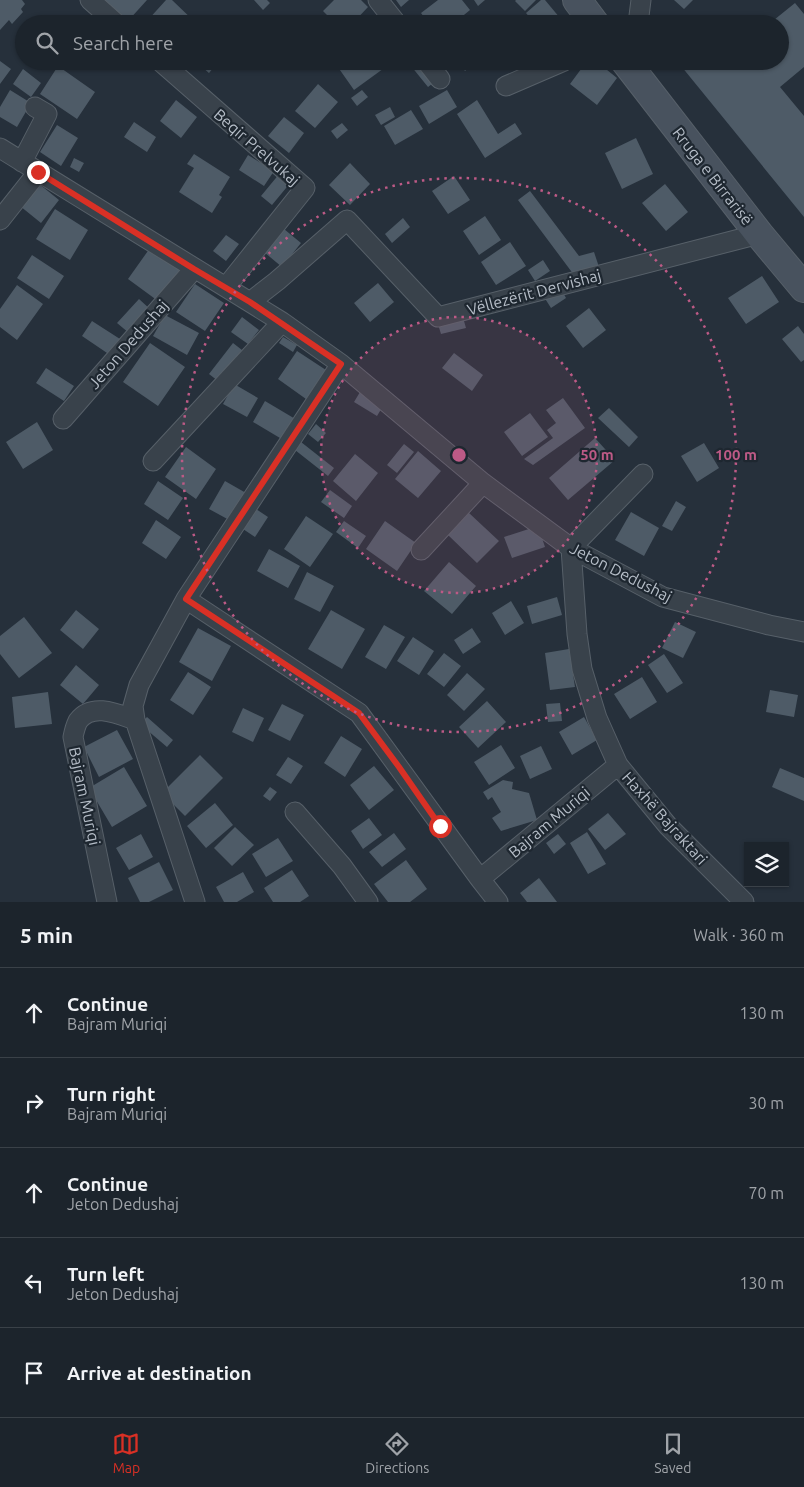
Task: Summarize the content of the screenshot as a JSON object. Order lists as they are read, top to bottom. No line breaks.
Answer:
{"streets":{"street":["Beqir Prelvukaj","Rruga e Birrarisë","Vëllezërit Dervishaj","Jeton Dedushaj","Bajram Muriqi","Haxhë Bajraktari"]},"crossings":[["Beqir Prelvukaj","Jeton Dedushaj"],["Rruga e Birrarisë","Vëllezërit Dervishaj"],["Vëllezërit Dervishaj","Jeton Dedushaj"],["Jeton Dedushaj","Haxhë Bajraktari"],["Bajram Muriqi","Haxhë Bajraktari"]],"page":{"search":"Search here","heading":["5 min","Walk · 360 m"],"list":[["Continue","Bajram Muriqi","130 m"],["Turn right","Bajram Muriqi","30 m"],["Continue","Jeton Dedushaj","70 m"],["Turn left","Jeton Dedushaj","130 m"],"Arrive at destination"],"nav":["Map","Directions","Saved"]},"rings":["50 m","100 m"]}
